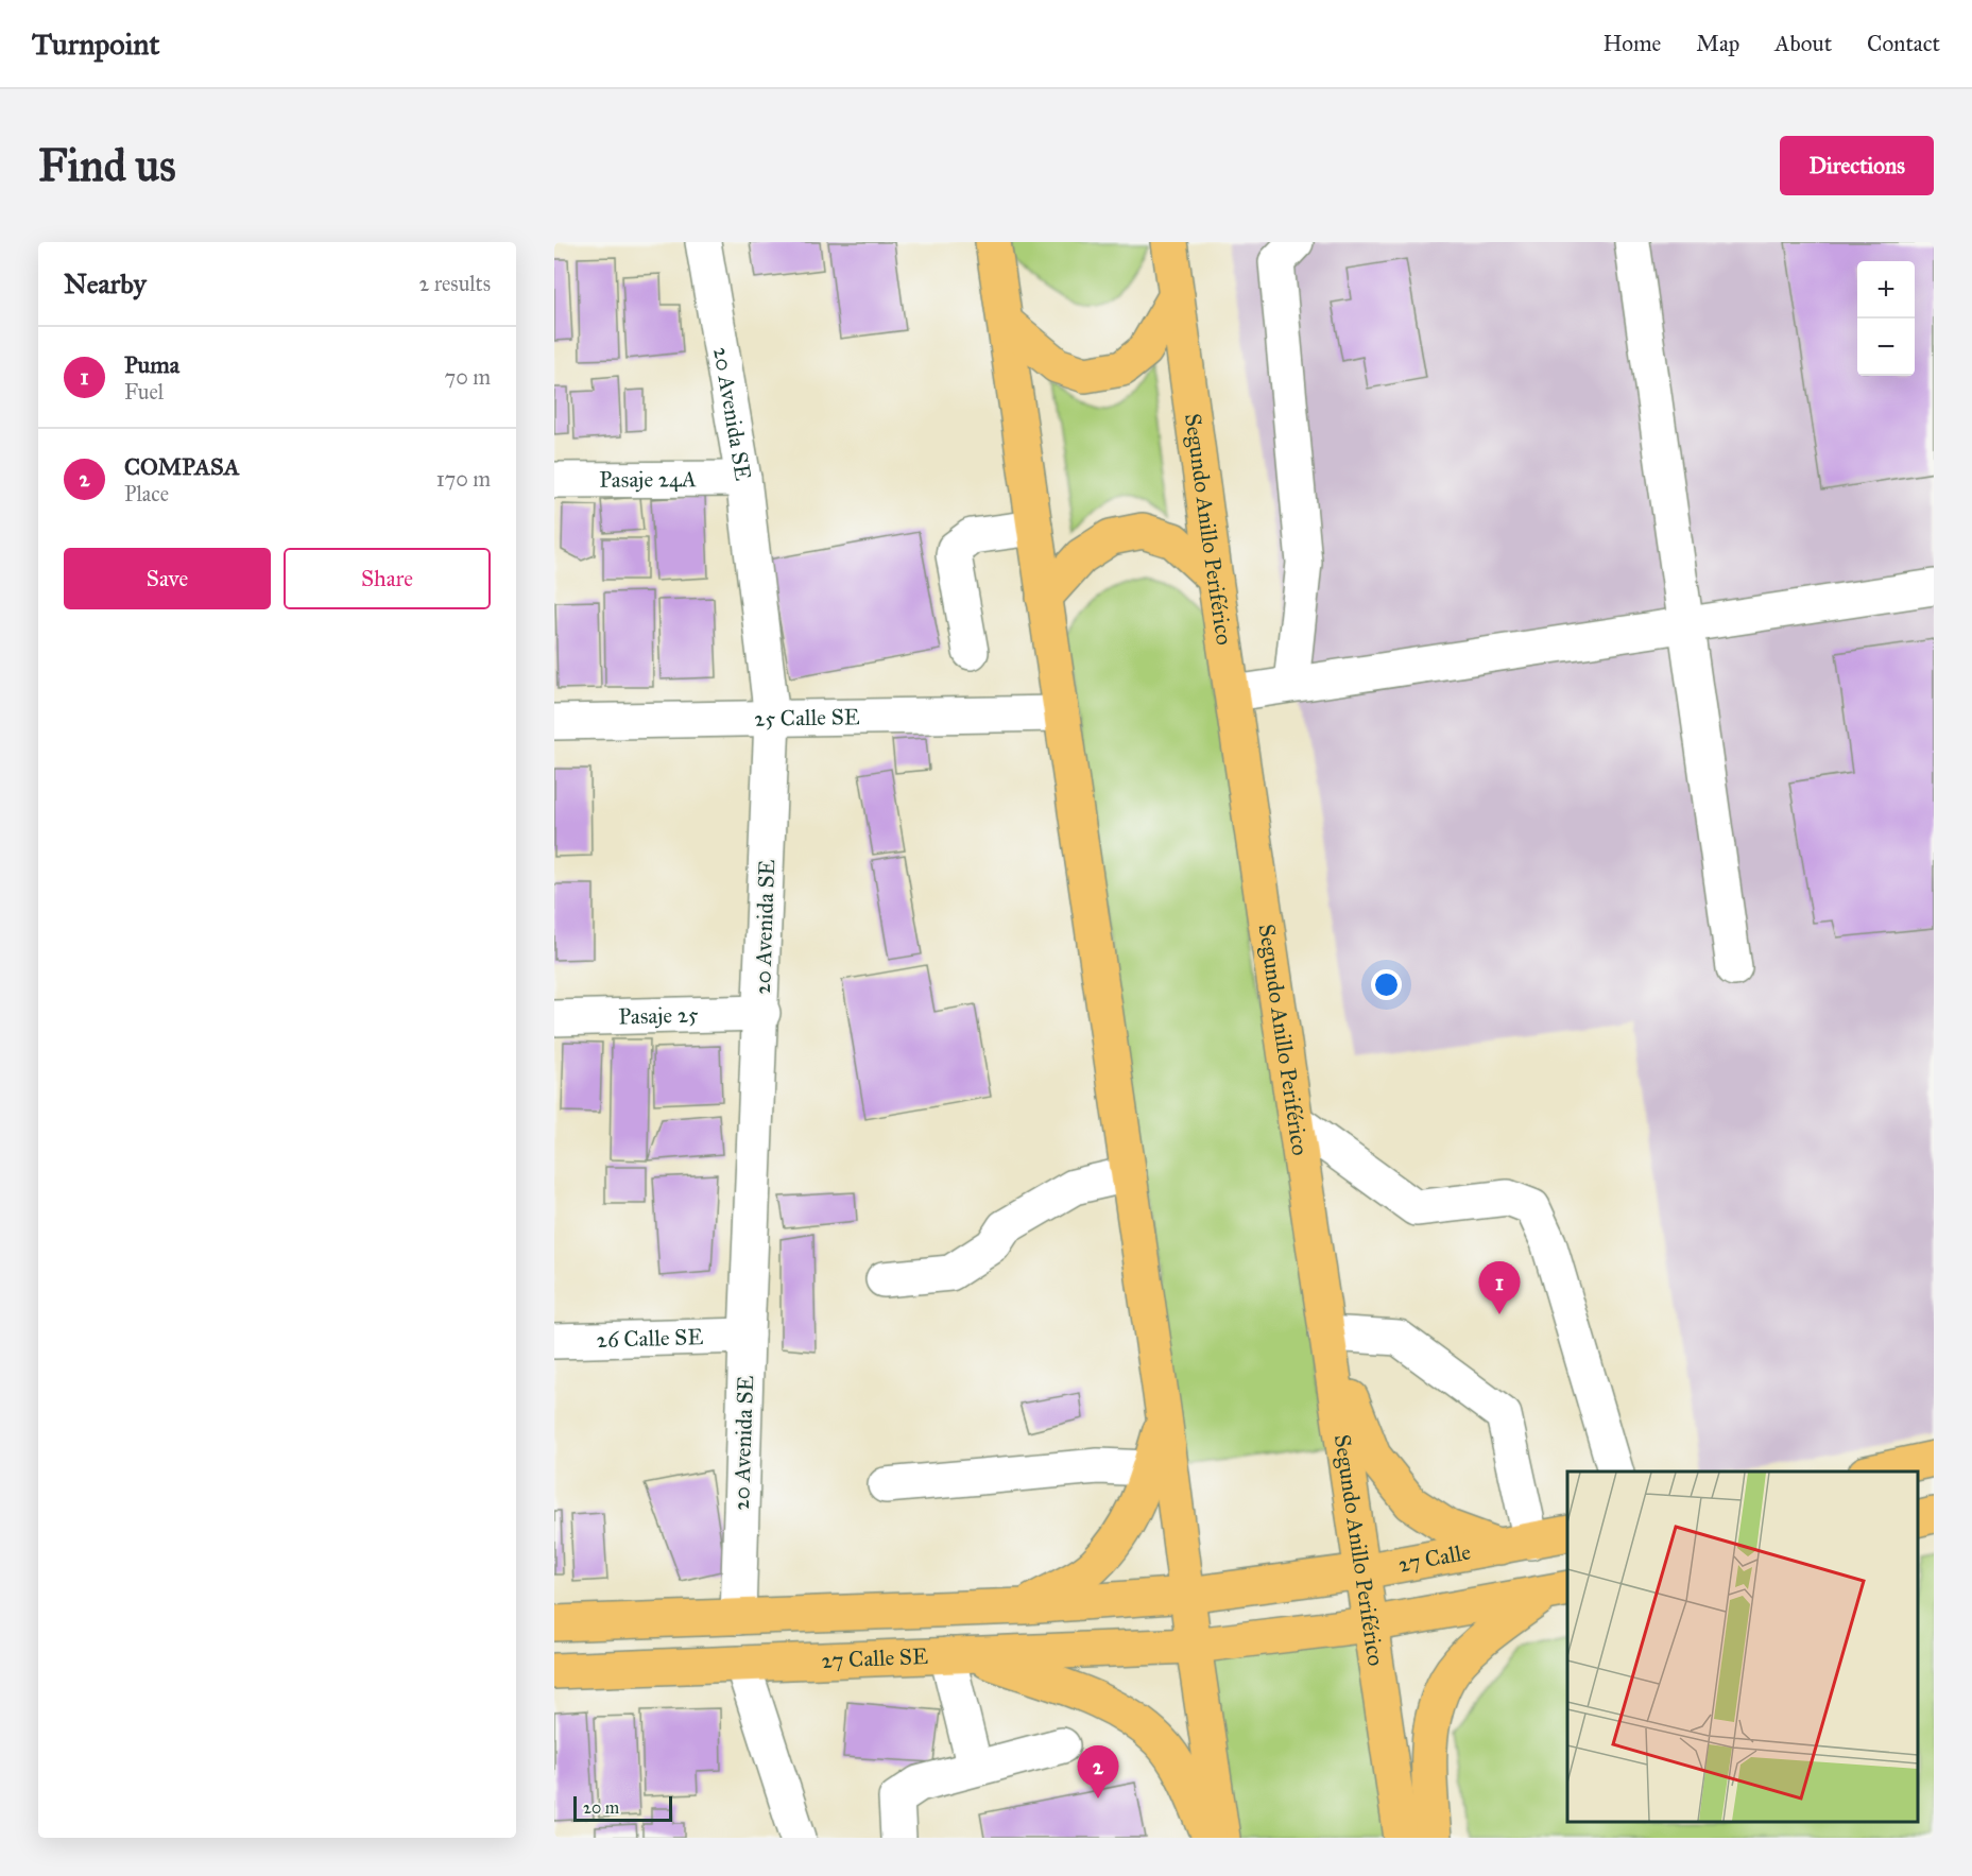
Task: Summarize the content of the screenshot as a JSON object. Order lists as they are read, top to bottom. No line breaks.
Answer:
{"streets":{"main road":["Segundo Anillo Periférico","27 Calle","27 Calle SE"],"street":["20 Avenida SE","Pasaje 24A","25 Calle SE","Pasaje 25","26 Calle SE"]},"crossings":[["20 Avenida SE","Pasaje 24A"],["20 Avenida SE","25 Calle SE"],["20 Avenida SE","Pasaje 25"],["20 Avenida SE","26 Calle SE"],["20 Avenida SE","27 Calle SE"],["Segundo Anillo Periférico","27 Calle"],["27 Calle","27 Calle SE"]],"scale_bar":"20 m","page":{"header":"Turnpoint","nav":["Home","Map","About","Contact"],"buttons":["Directions",["Save","Share"]],"title":"Find us","heading":["Nearby","2 results"],"map_buttons":["+","−"],"list":[{"mark":"1","name":"Puma","note":"Fuel","value":"70 m"},{"mark":"2","name":"COMPASA","note":"Place","value":"170 m"}],"pins":["1","2"],"scale":"20 m"}}
